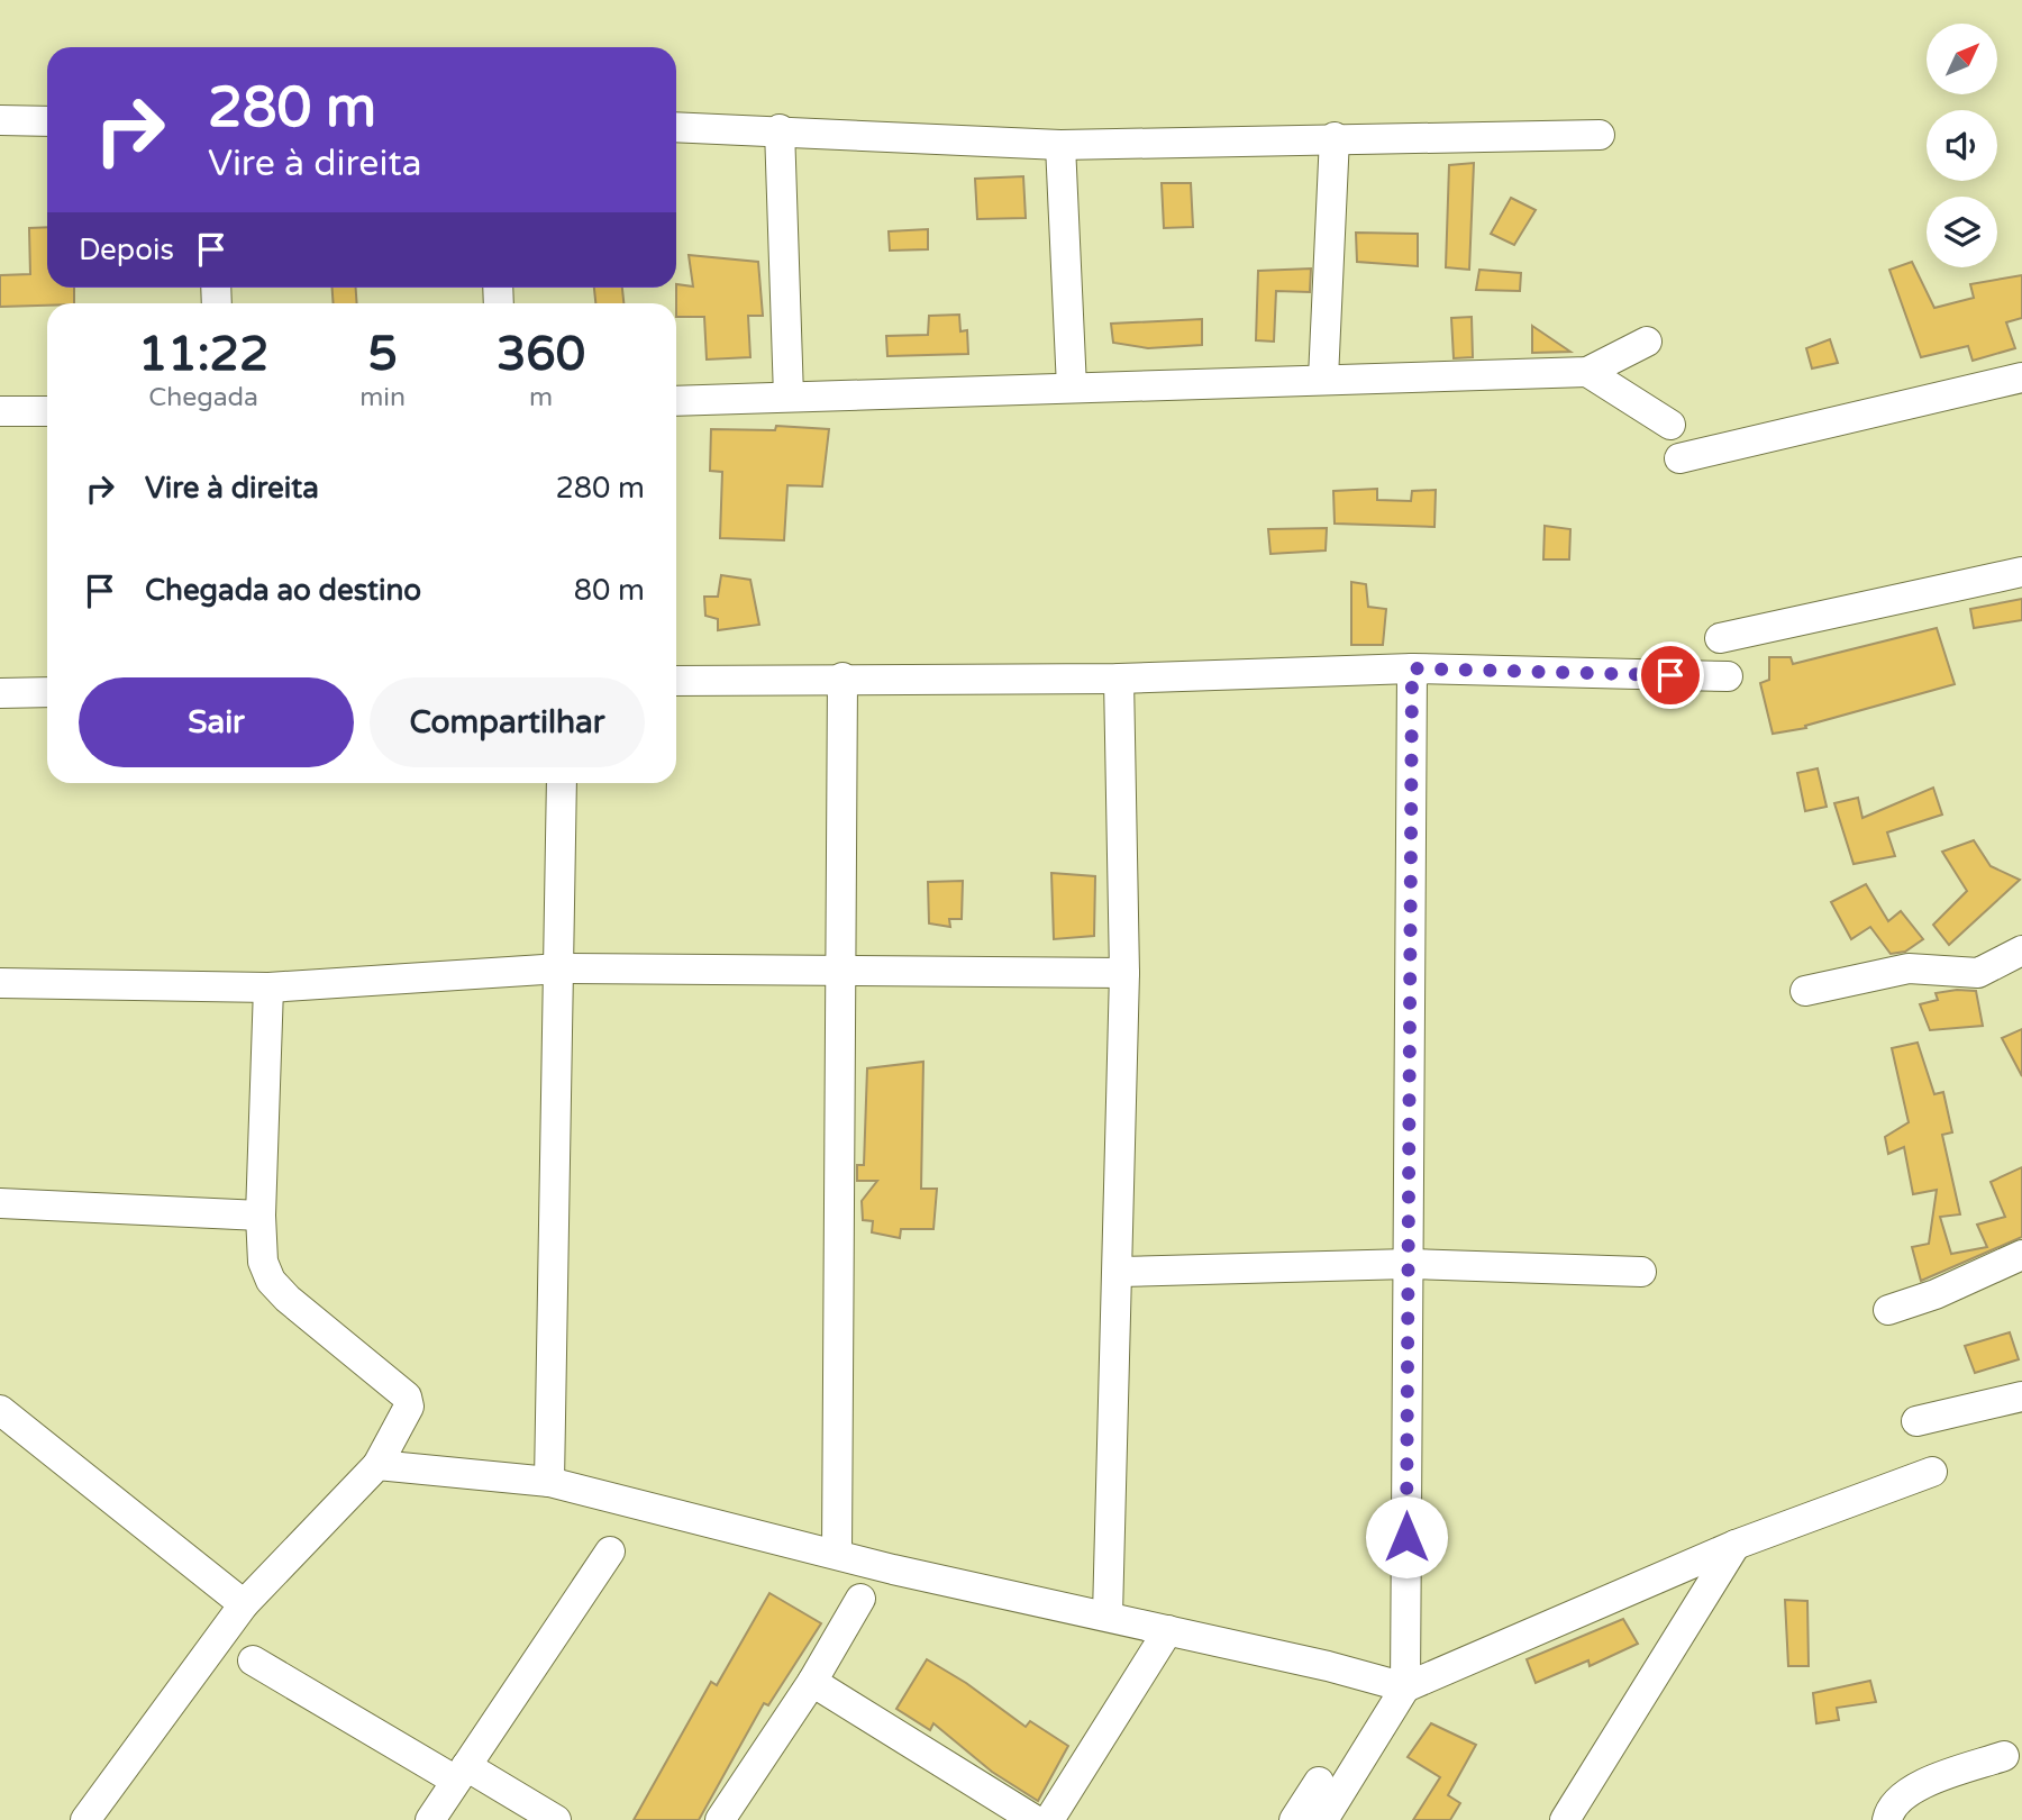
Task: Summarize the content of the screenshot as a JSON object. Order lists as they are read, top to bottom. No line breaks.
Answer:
{"north":"top right","page":{"turn":["280 m","Vire à direita"],"then":"Depois","eta":["11:22","Chegada","5","min","360","m"],"list":[{"name":"Vire à direita","value":"280 m"},{"name":"Chegada ao destino","value":"80 m"}],"buttons":["Sair","Compartilhar"]}}
